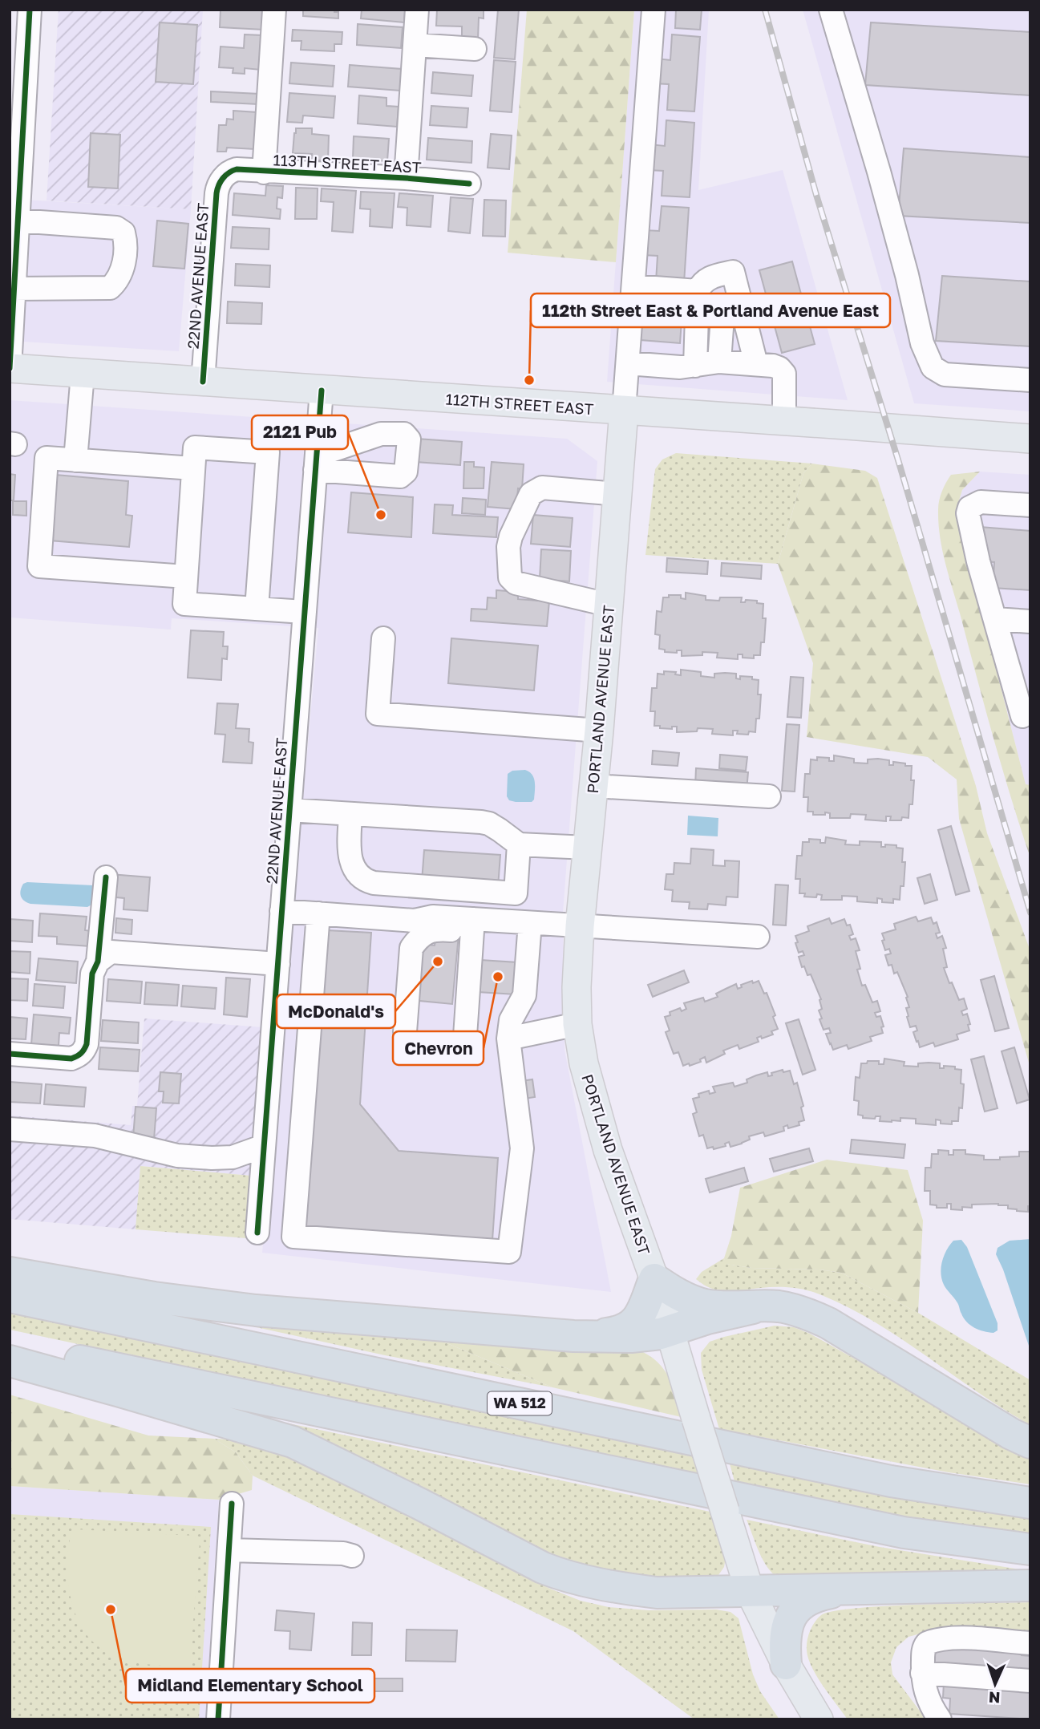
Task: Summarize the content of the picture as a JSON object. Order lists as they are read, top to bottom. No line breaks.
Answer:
{"streets":{"highway":["WA 512"],"main road":["112TH STREET EAST","PORTLAND AVENUE EAST"],"street":["113TH STREET EAST","22ND AVENUE EAST"]},"crossings":[["113TH STREET EAST","22ND AVENUE EAST"],["22ND AVENUE EAST","112TH STREET EAST"],["112TH STREET EAST","PORTLAND AVENUE EAST"]],"places":["112th Street East & Portland Avenue East","2121 Pub","McDonald's","Chevron","Midland Elementary School"],"north":"bottom"}
